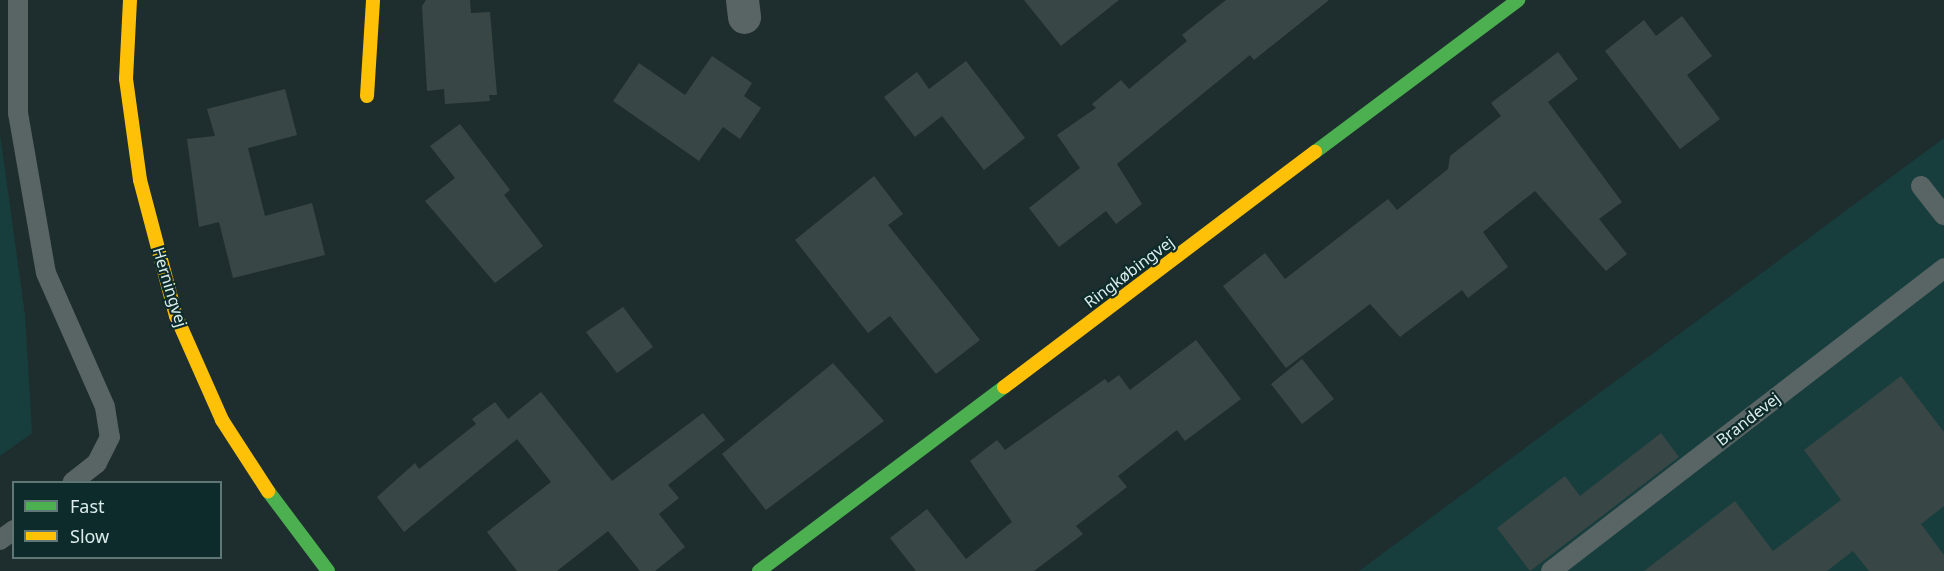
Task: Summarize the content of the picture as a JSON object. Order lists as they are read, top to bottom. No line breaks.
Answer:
{"streets":{"street":["Ringkøbingvej","Herningvej"],"lane":["Brandevej"]},"legend":["Fast","Slow"]}
